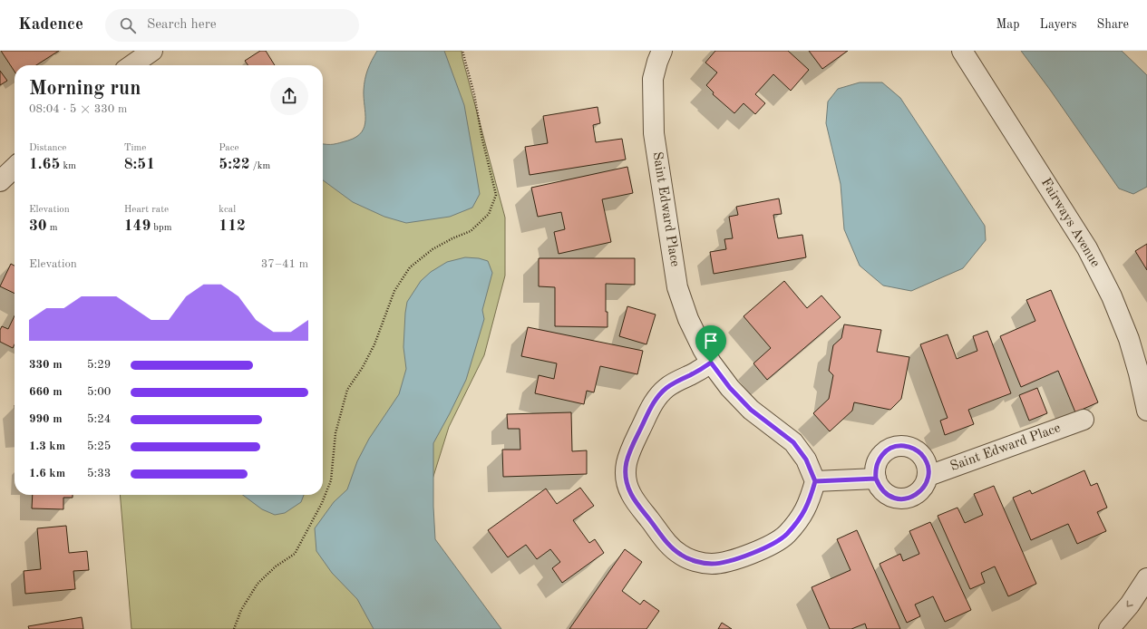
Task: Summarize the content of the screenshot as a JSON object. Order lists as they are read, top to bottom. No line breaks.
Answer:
{"streets":{"street":["Saint Edward Place","Fairways Avenue"]},"page":{"header":"Kadence","search":"Search here","nav":["Map","Layers","Share"],"heading":["Morning run","08:04 · 5 × 330 m"],"stats":[["Distance","1.65 km"],["Time","8:51"],["Pace","5:22 /km"],["Elevation","30 m"],["Heart rate","149 bpm"],["kcal","112"]],"chart":["Elevation","37–41 m"],"list":[{"name":"330 m","note":"5:29"},{"name":"660 m","note":"5:00"},{"name":"990 m","note":"5:24"},{"name":"1.3 km","note":"5:25"},{"name":"1.6 km","note":"5:33"}]}}
